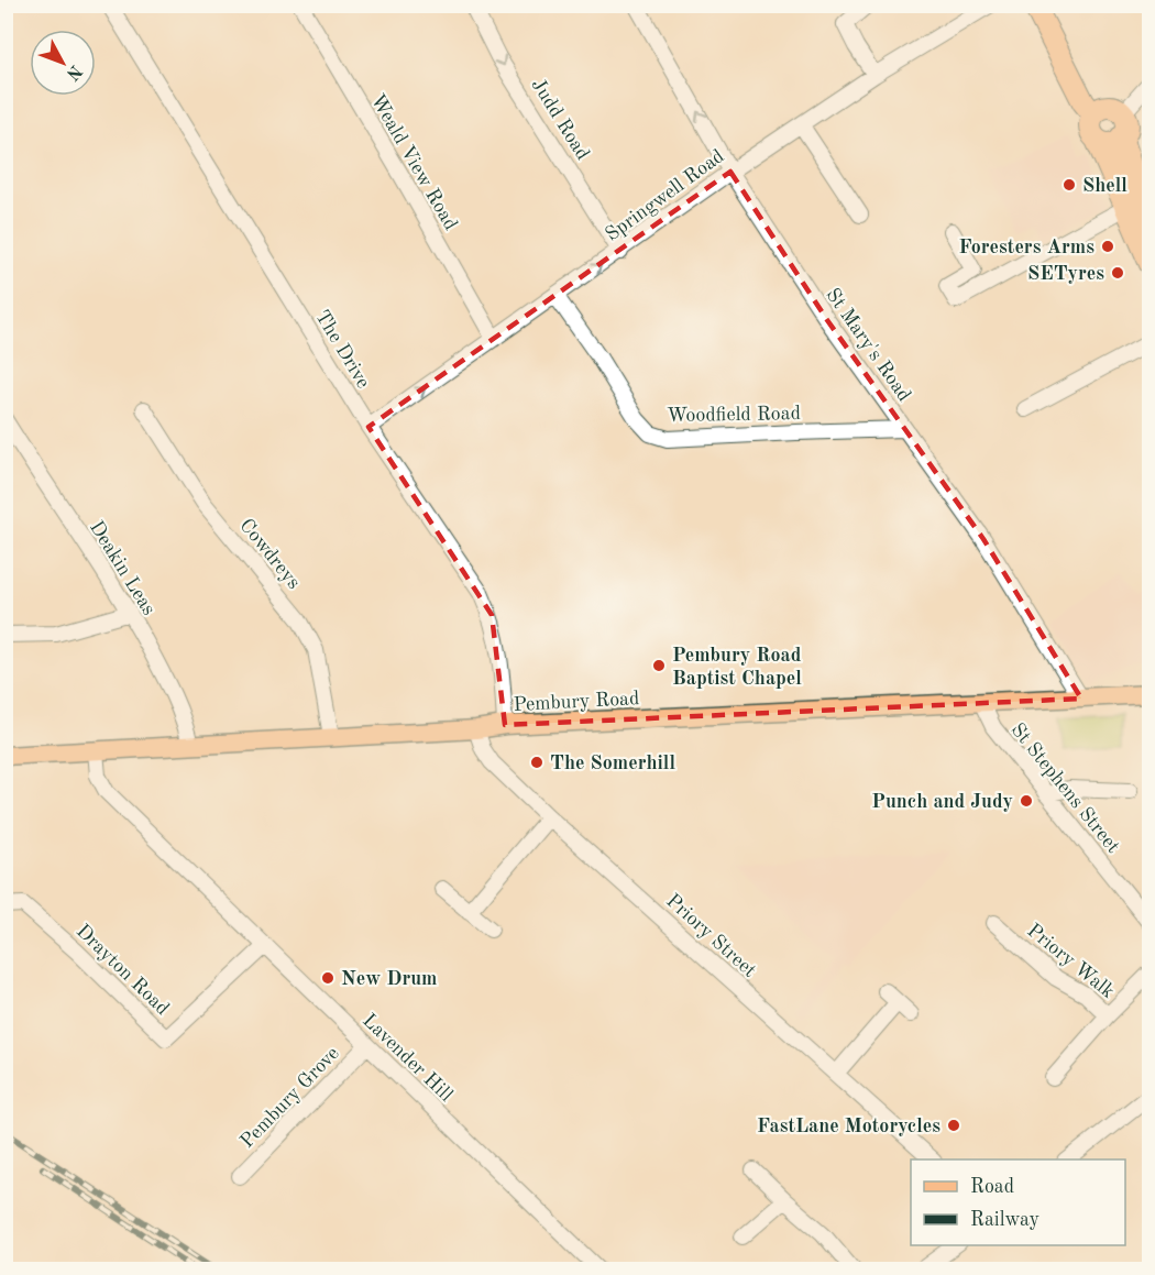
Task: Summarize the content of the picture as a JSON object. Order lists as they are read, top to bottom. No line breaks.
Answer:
{"streets":{"main road":["Pembury Road"],"street":["Judd Road","Weald View Road","Springwell Road","St Mary's Road","The Drive","Woodfield Road","Cowdreys","Deakin Leas","St Stephens Street","Priory Street","Priory Walk","Drayton Road","Lavender Hill","Pembury Grove"]},"crossings":[["Judd Road","Springwell Road"],["Weald View Road","Springwell Road"],["Springwell Road","St Mary's Road"],["Springwell Road","The Drive"],["Springwell Road","Woodfield Road"],["St Mary's Road","Woodfield Road"],["St Mary's Road","Pembury Road"],["The Drive","Pembury Road"],["Cowdreys","Pembury Road"],["Deakin Leas","Pembury Road"],["Pembury Road","St Stephens Street"],["Pembury Road","Priory Street"],["Pembury Road","Lavender Hill"],["Drayton Road","Lavender Hill"],["Lavender Hill","Pembury Grove"]],"one_way":["Judd Road"],"places":["Shell","Foresters Arms","SETyres","Pembury Road Baptist Chapel","The Somerhill","Punch and Judy","New Drum","FastLane Motorycles"],"legend":["Road","Railway"],"north":"bottom right"}
